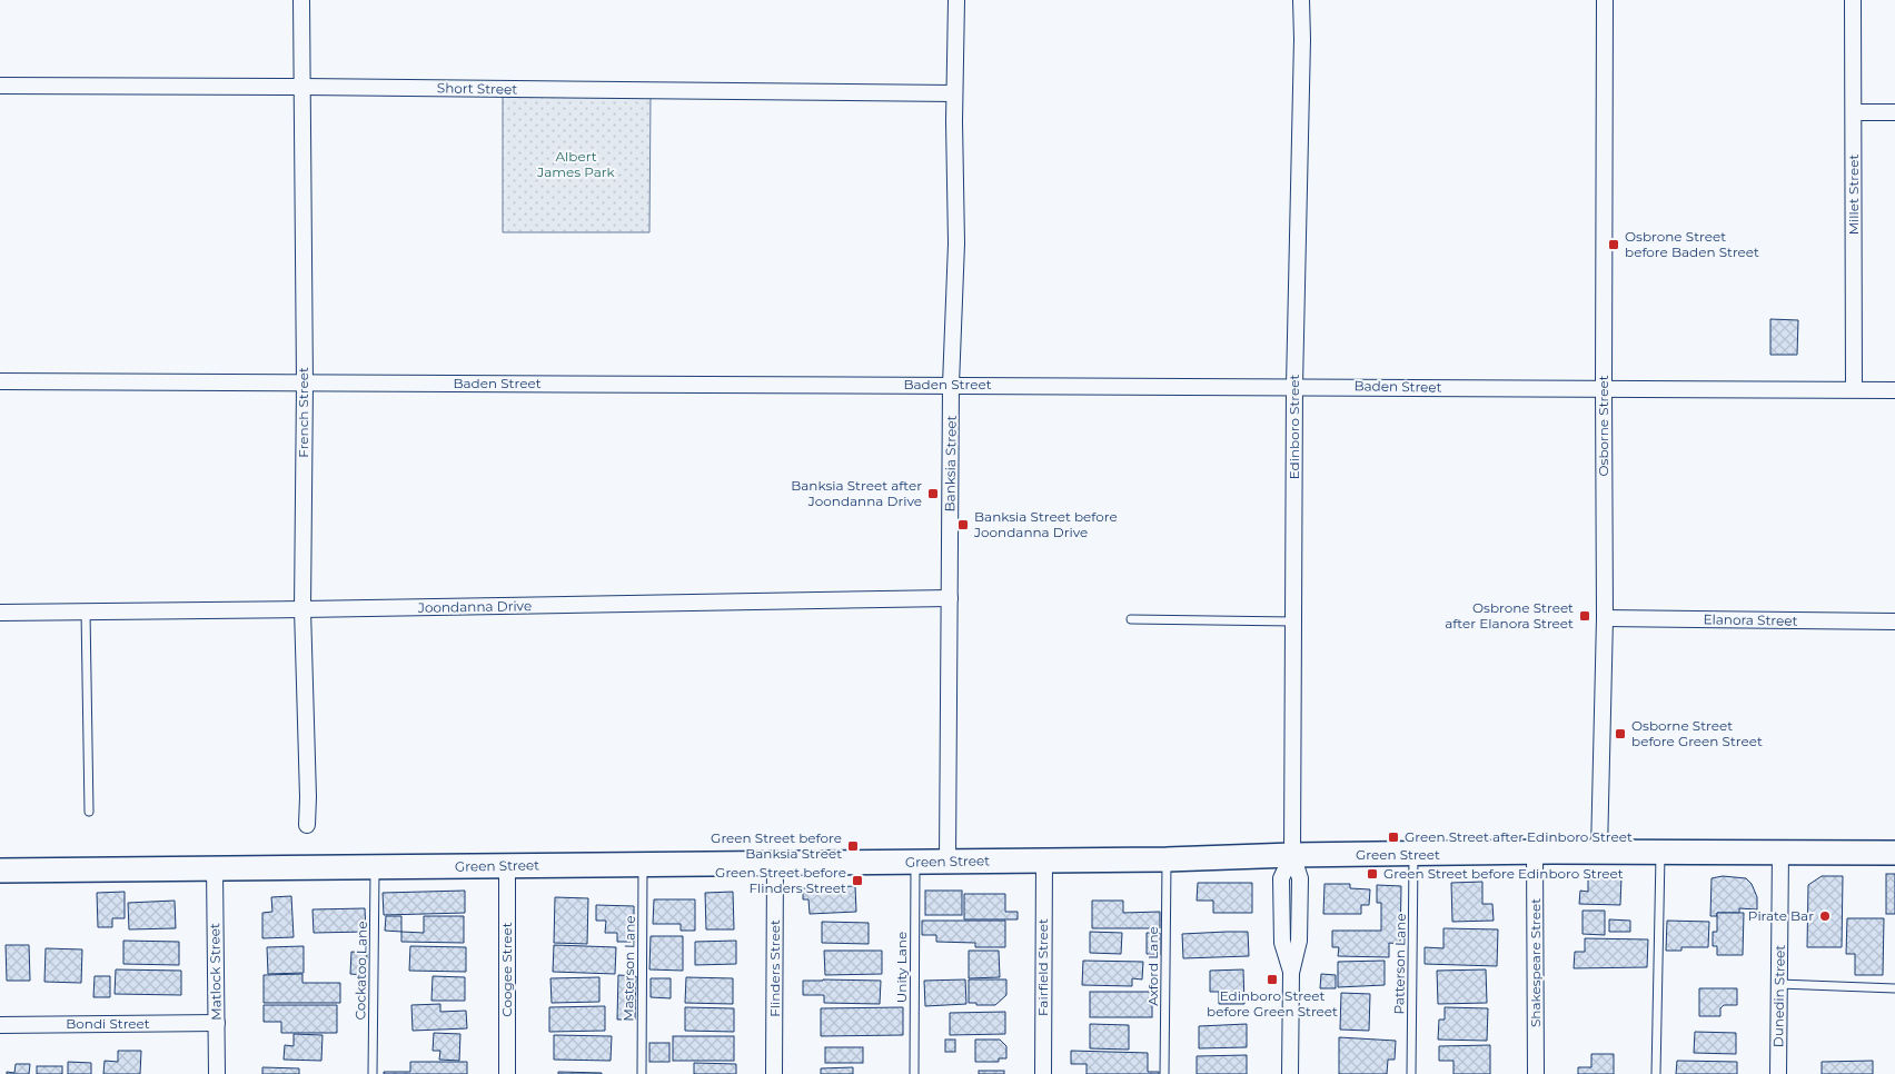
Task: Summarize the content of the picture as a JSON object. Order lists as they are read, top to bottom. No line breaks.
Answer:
{"streets":{"main road":["Green Street"],"street":["Short Street","Millet Street","Baden Street","French Street","Osborne Street","Edinboro Street","Banksia Street","Joondanna Drive","Elanora Street","Shakespeare Street","Fairfield Street","Flinders Street","Coogee Street","Matlock Street","Dunedin Street","Bondi Street"],"lane":["Patterson Lane","Axford Lane","Unity Lane","Masterson Lane","Cockatoo Lane"]},"crossings":[["Short Street","French Street"],["Short Street","Banksia Street"],["Millet Street","Baden Street"],["Baden Street","French Street"],["Baden Street","Osborne Street"],["Baden Street","Edinboro Street"],["Baden Street","Banksia Street"],["French Street","Joondanna Drive"],["Osborne Street","Elanora Street"],["Osborne Street","Green Street"],["Edinboro Street","Green Street"],["Banksia Street","Joondanna Drive"],["Banksia Street","Green Street"],["Green Street","Shakespeare Street"],["Green Street","Patterson Lane"],["Green Street","Axford Lane"],["Green Street","Unity Lane"],["Green Street","Fairfield Street"],["Green Street","Masterson Lane"],["Green Street","Flinders Street"],["Green Street","Coogee Street"],["Green Street","Cockatoo Lane"],["Green Street","Matlock Street"],["Green Street","Dunedin Street"],["Matlock Street","Bondi Street"]],"parks":["Albert James Park"],"places":{"transit":["Osbrone Street before Baden Street","Banksia Street after Joondanna Drive","Banksia Street before Joondanna Drive","Osbrone Street after Elanora Street","Osborne Street before Green Street","Green Street after Edinboro Street","Green Street before Banksia Street","Green Street before Edinboro Street","Green Street before Flinders Street","Edinboro Street before Green Street"],"other":["Pirate Bar"]}}
